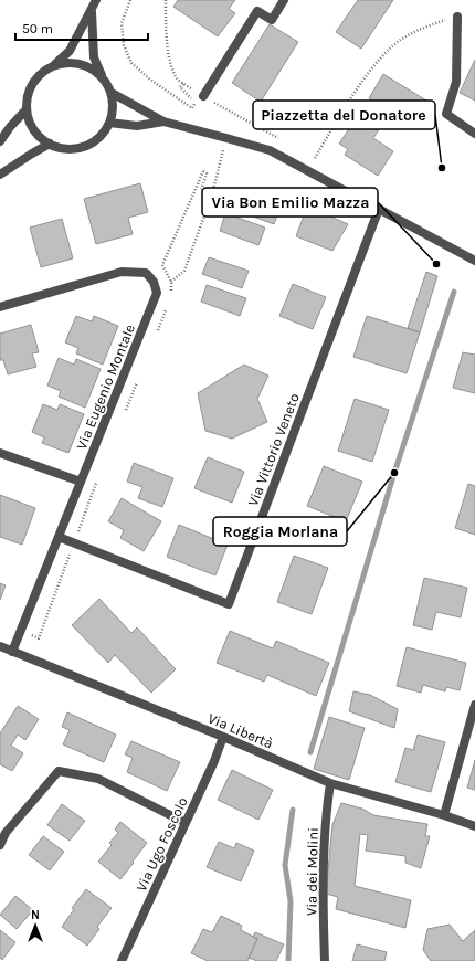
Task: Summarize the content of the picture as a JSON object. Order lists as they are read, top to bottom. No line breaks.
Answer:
{"streets":{"street":["Via Eugenio Montale","Via Vittorio Veneto","Via Libertà","Via Ugo Foscolo","Via dei Molini"]},"crossings":[["Via Eugenio Montale","Via Vittorio Veneto"],["Via Eugenio Montale","Via Libertà"],["Via Libertà","Via Ugo Foscolo"],["Via Libertà","Via dei Molini"]],"places":["Piazzetta del Donatore","Via Bon Emilio Mazza","Roggia Morlana"],"scale_bar":"50 m","north":"top"}
